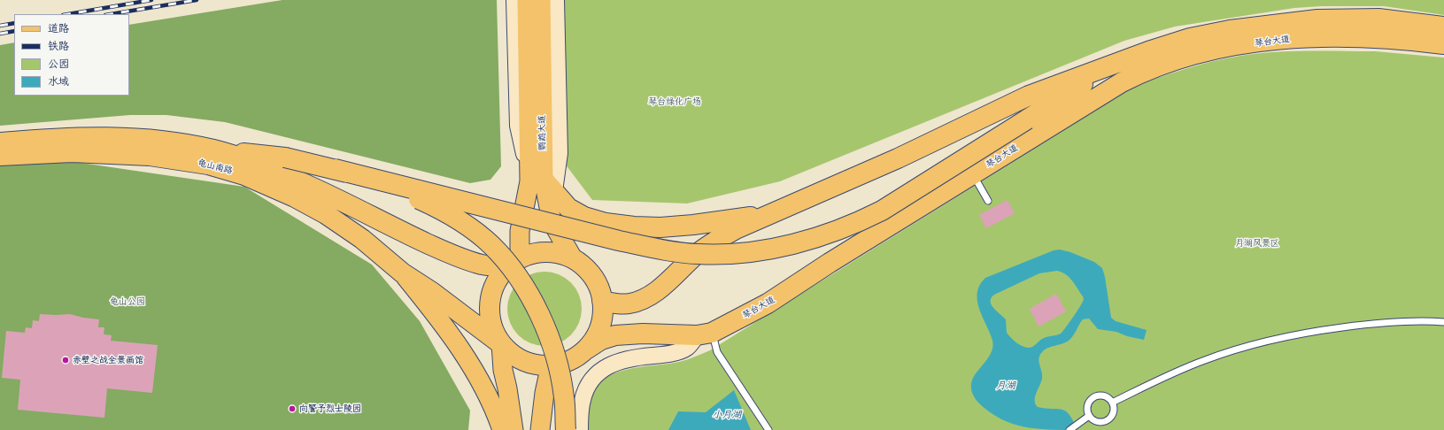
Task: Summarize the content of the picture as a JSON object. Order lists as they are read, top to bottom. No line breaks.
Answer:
{"streets":{"highway":["琴台大道","龟山南路"],"main road":["鹦鹉大道"]},"crossings":[["琴台大道","鹦鹉大道"],["琴台大道","龟山南路"],["鹦鹉大道","龟山南路"]],"water":["月湖","小月湖"],"parks":["琴台绿化广场","月湖风景区","龟山公园"],"places":["赤壁之战全景画馆","向警予烈士陵园"],"legend":["道路","铁路","公园","水域"]}
